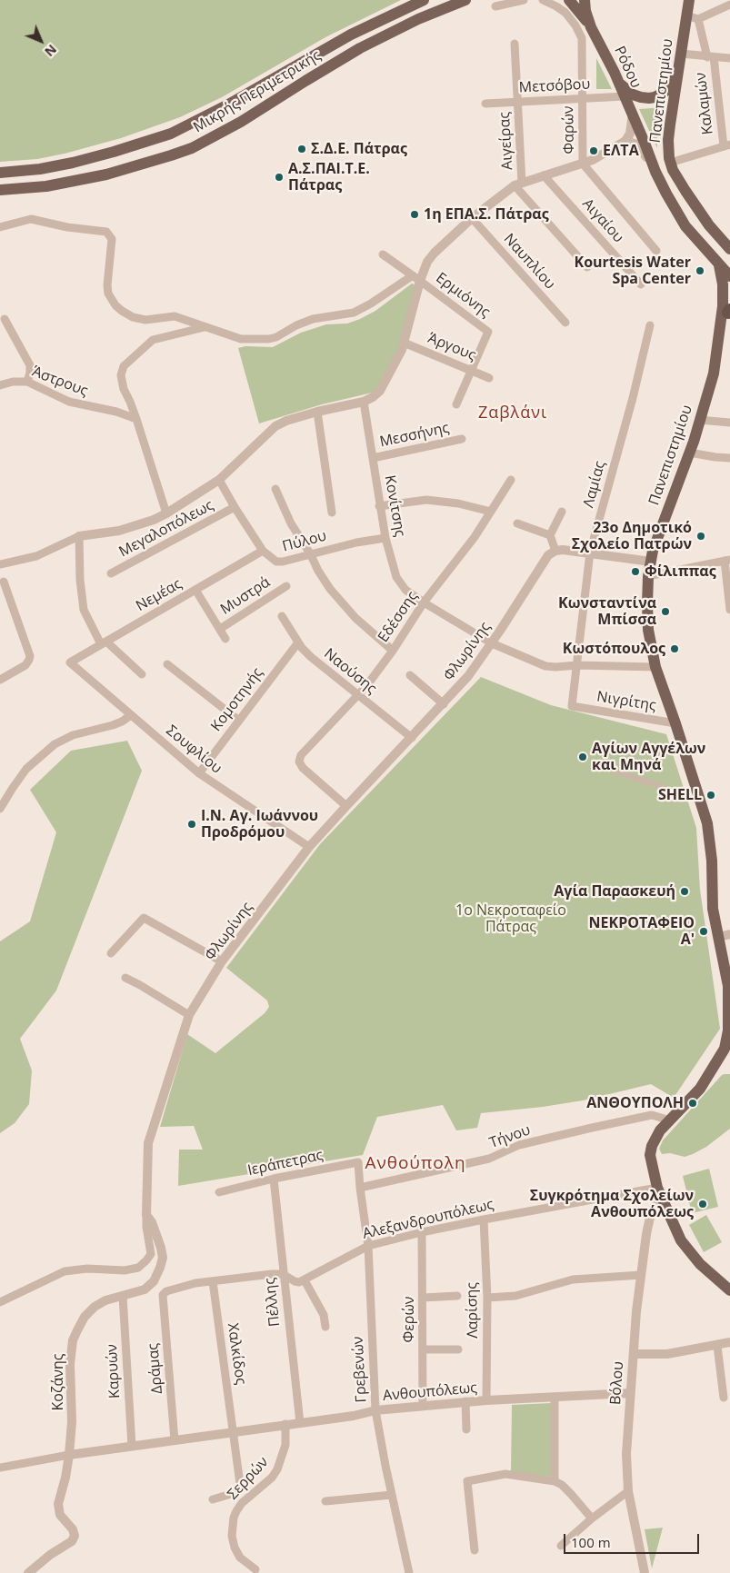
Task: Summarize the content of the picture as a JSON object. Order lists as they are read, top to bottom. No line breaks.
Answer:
{"streets":{"main road":["Ρόδου","Πανεπιστημίου","Μικρής Περιμετρικής"],"street":["Μετσόβου","Καλαμών","Φαρών","Αιγείρας","Αιγαίου","Ναυπλίου","Ερμιόνης","Άργους","Άστρους","Μεσσήνης","Λαμίας","Κονίτσης","Μεγαλοπόλεως","Πύλου","Νεμέας","Μυστρά","Εδέσσης","Φλωρίνης","Ναούσης","Κομοτηνής","Νιγρίτης","Σουφλίου","Τήνου","Ιεράπετρας","Αλεξανδρουπόλεως","Πέλλης","Λαρίσης","Φερών","Χαλκίδος","Δράμας","Γρεβενών","Καρυών","Κοζάνης","Βόλου","Ανθουπόλεως","Σερρών"]},"crossings":[["Ρόδου","Μετσόβου"],["Μετσόβου","Φαρών"],["Μετσόβου","Αιγείρας"],["Πανεπιστημίου","Κονίτσης"],["Πανεπιστημίου","Νιγρίτης"],["Πανεπιστημίου","Τήνου"],["Πανεπιστημίου","Αλεξανδρουπόλεως"],["Πανεπιστημίου","Βόλου"],["Ερμιόνης","Άργους"],["Μεσσήνης","Κονίτσης"],["Λαμίας","Κονίτσης"],["Λαμίας","Νιγρίτης"],["Κονίτσης","Πύλου"],["Κονίτσης","Εδέσσης"],["Κονίτσης","Φλωρίνης"],["Μεγαλοπόλεως","Πύλου"],["Πύλου","Νεμέας"],["Νεμέας","Σουφλίου"],["Εδέσσης","Φλωρίνης"],["Εδέσσης","Ναούσης"],["Φλωρίνης","Ναούσης"],["Φλωρίνης","Σουφλίου"],["Φλωρίνης","Κοζάνης"],["Ναούσης","Κομοτηνής"],["Κομοτηνής","Σουφλίου"],["Τήνου","Γρεβενών"],["Ιεράπετρας","Πέλλης"],["Ιεράπετρας","Γρεβενών"],["Αλεξανδρουπόλεως","Λαρίσης"],["Αλεξανδρουπόλεως","Φερών"],["Αλεξανδρουπόλεως","Γρεβενών"],["Αλεξανδρουπόλεως","Βόλου"],["Πέλλης","Ανθουπόλεως"],["Λαρίσης","Ανθουπόλεως"],["Φερών","Ανθουπόλεως"],["Χαλκίδος","Δράμας"],["Χαλκίδος","Ανθουπόλεως"],["Δράμας","Ανθουπόλεως"],["Γρεβενών","Ανθουπόλεως"],["Καρυών","Κοζάνης"],["Καρυών","Ανθουπόλεως"],["Κοζάνης","Ανθουπόλεως"],["Βόλου","Ανθουπόλεως"],["Ανθουπόλεως","Σερρών"]],"districts":["Ζαβλάνι","Ανθούπολη"],"parks":["1o Νεκροταφείο Πάτρας"],"places":["Σ.Δ.Ε. Πάτρας","ΕΛΤΑ","Α.Σ.ΠΑΙ.Τ.Ε. Πάτρας","1η ΕΠΑ.Σ. Πάτρας","Kourtesis Water Spa Center","23ο Δημοτικό Σχολείο Πατρών","Φίλιππας","Κωνσταντίνα Μπίσσα","Κωστόπουλος","Αγίων Αγγέλων και Μηνά","SHELL","Ι.Ν. Αγ. Ιωάννου Προδρόμου","Αγία Παρασκευή","ΝΕΚΡΟΤΑΦΕΙΟ Α'","ΑΝΘΟΥΠΟΛΗ","Συγκρότημα Σχολείων Ανθουπόλεως"],"scale_bar":"100 m","north":"bottom right"}
